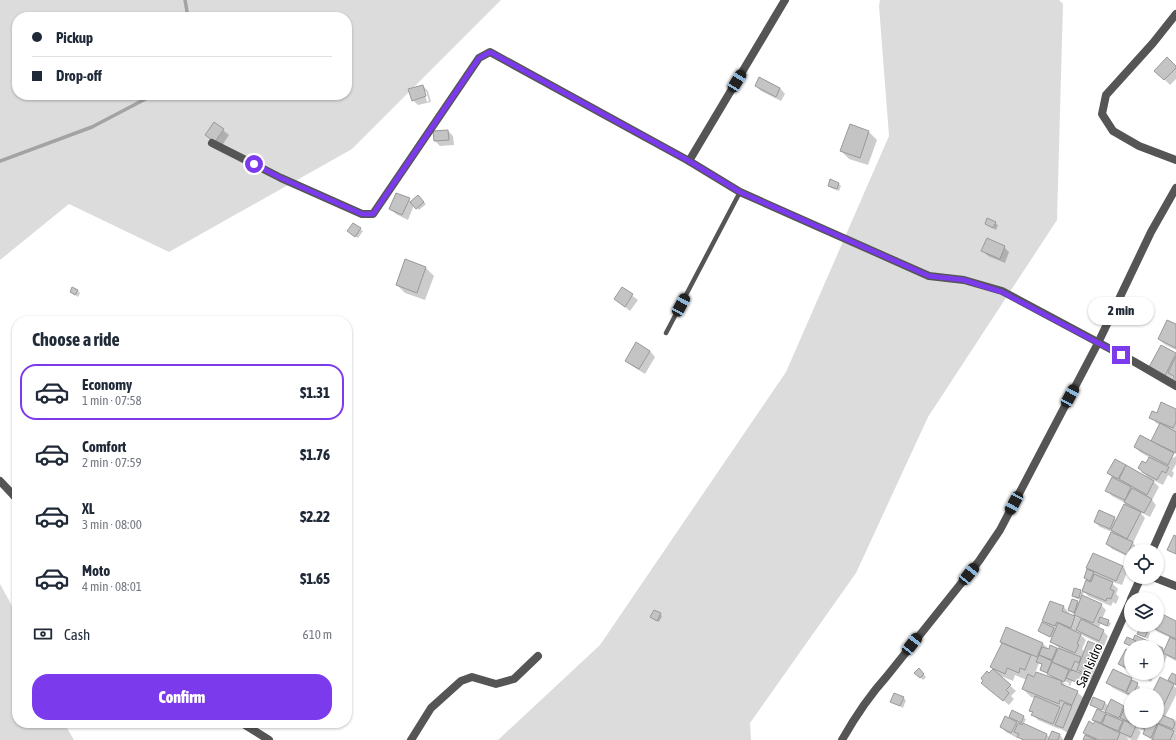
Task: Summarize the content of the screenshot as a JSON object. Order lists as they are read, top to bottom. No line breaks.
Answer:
{"streets":{"street":["San Isidro"]},"page":{"banner":["Pickup","Drop-off"],"bubble":"2 min","heading":"Choose a ride","list":[{"name":"Economy","note":"1 min · 07:58","value":"$1.31"},{"name":"Comfort","note":"2 min · 07:59","value":"$1.76"},{"name":"XL","note":"3 min · 08:00","value":"$2.22"},{"name":"Moto","note":"4 min · 08:01","value":"$1.65"}],"map_buttons":["+","−"],"pay":["Cash","610 m"],"buttons":"Confirm"}}
